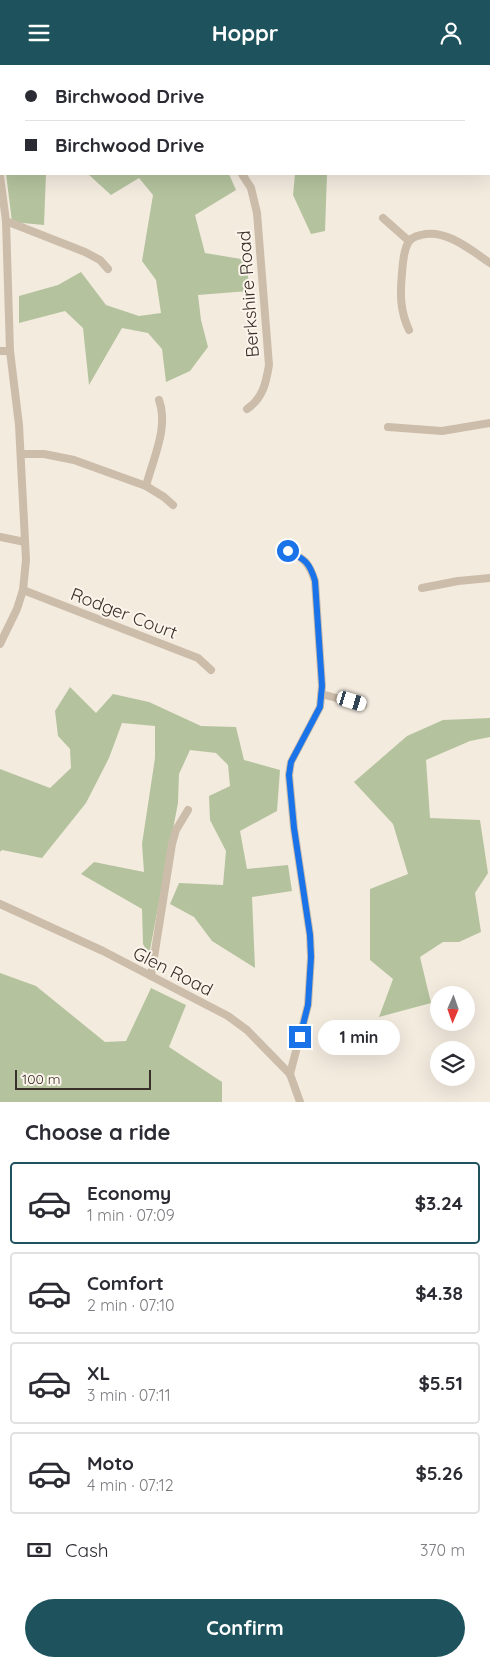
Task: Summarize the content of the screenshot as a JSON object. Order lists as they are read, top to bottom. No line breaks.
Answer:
{"streets":{"street":["Berkshire Road","Rodger Court","Glen Road"]},"scale_bar":"100 m","north":"bottom","page":{"header":"Hoppr","banner":["Birchwood Drive","Birchwood Drive"],"bubble":"1 min","scale":"100 m","heading":"Choose a ride","list":[{"name":"Economy","note":"1 min · 07:09","value":"$3.24"},{"name":"Comfort","note":"2 min · 07:10","value":"$4.38"},{"name":"XL","note":"3 min · 07:11","value":"$5.51"},{"name":"Moto","note":"4 min · 07:12","value":"$5.26"}],"pay":["Cash","370 m"],"buttons":"Confirm"}}
